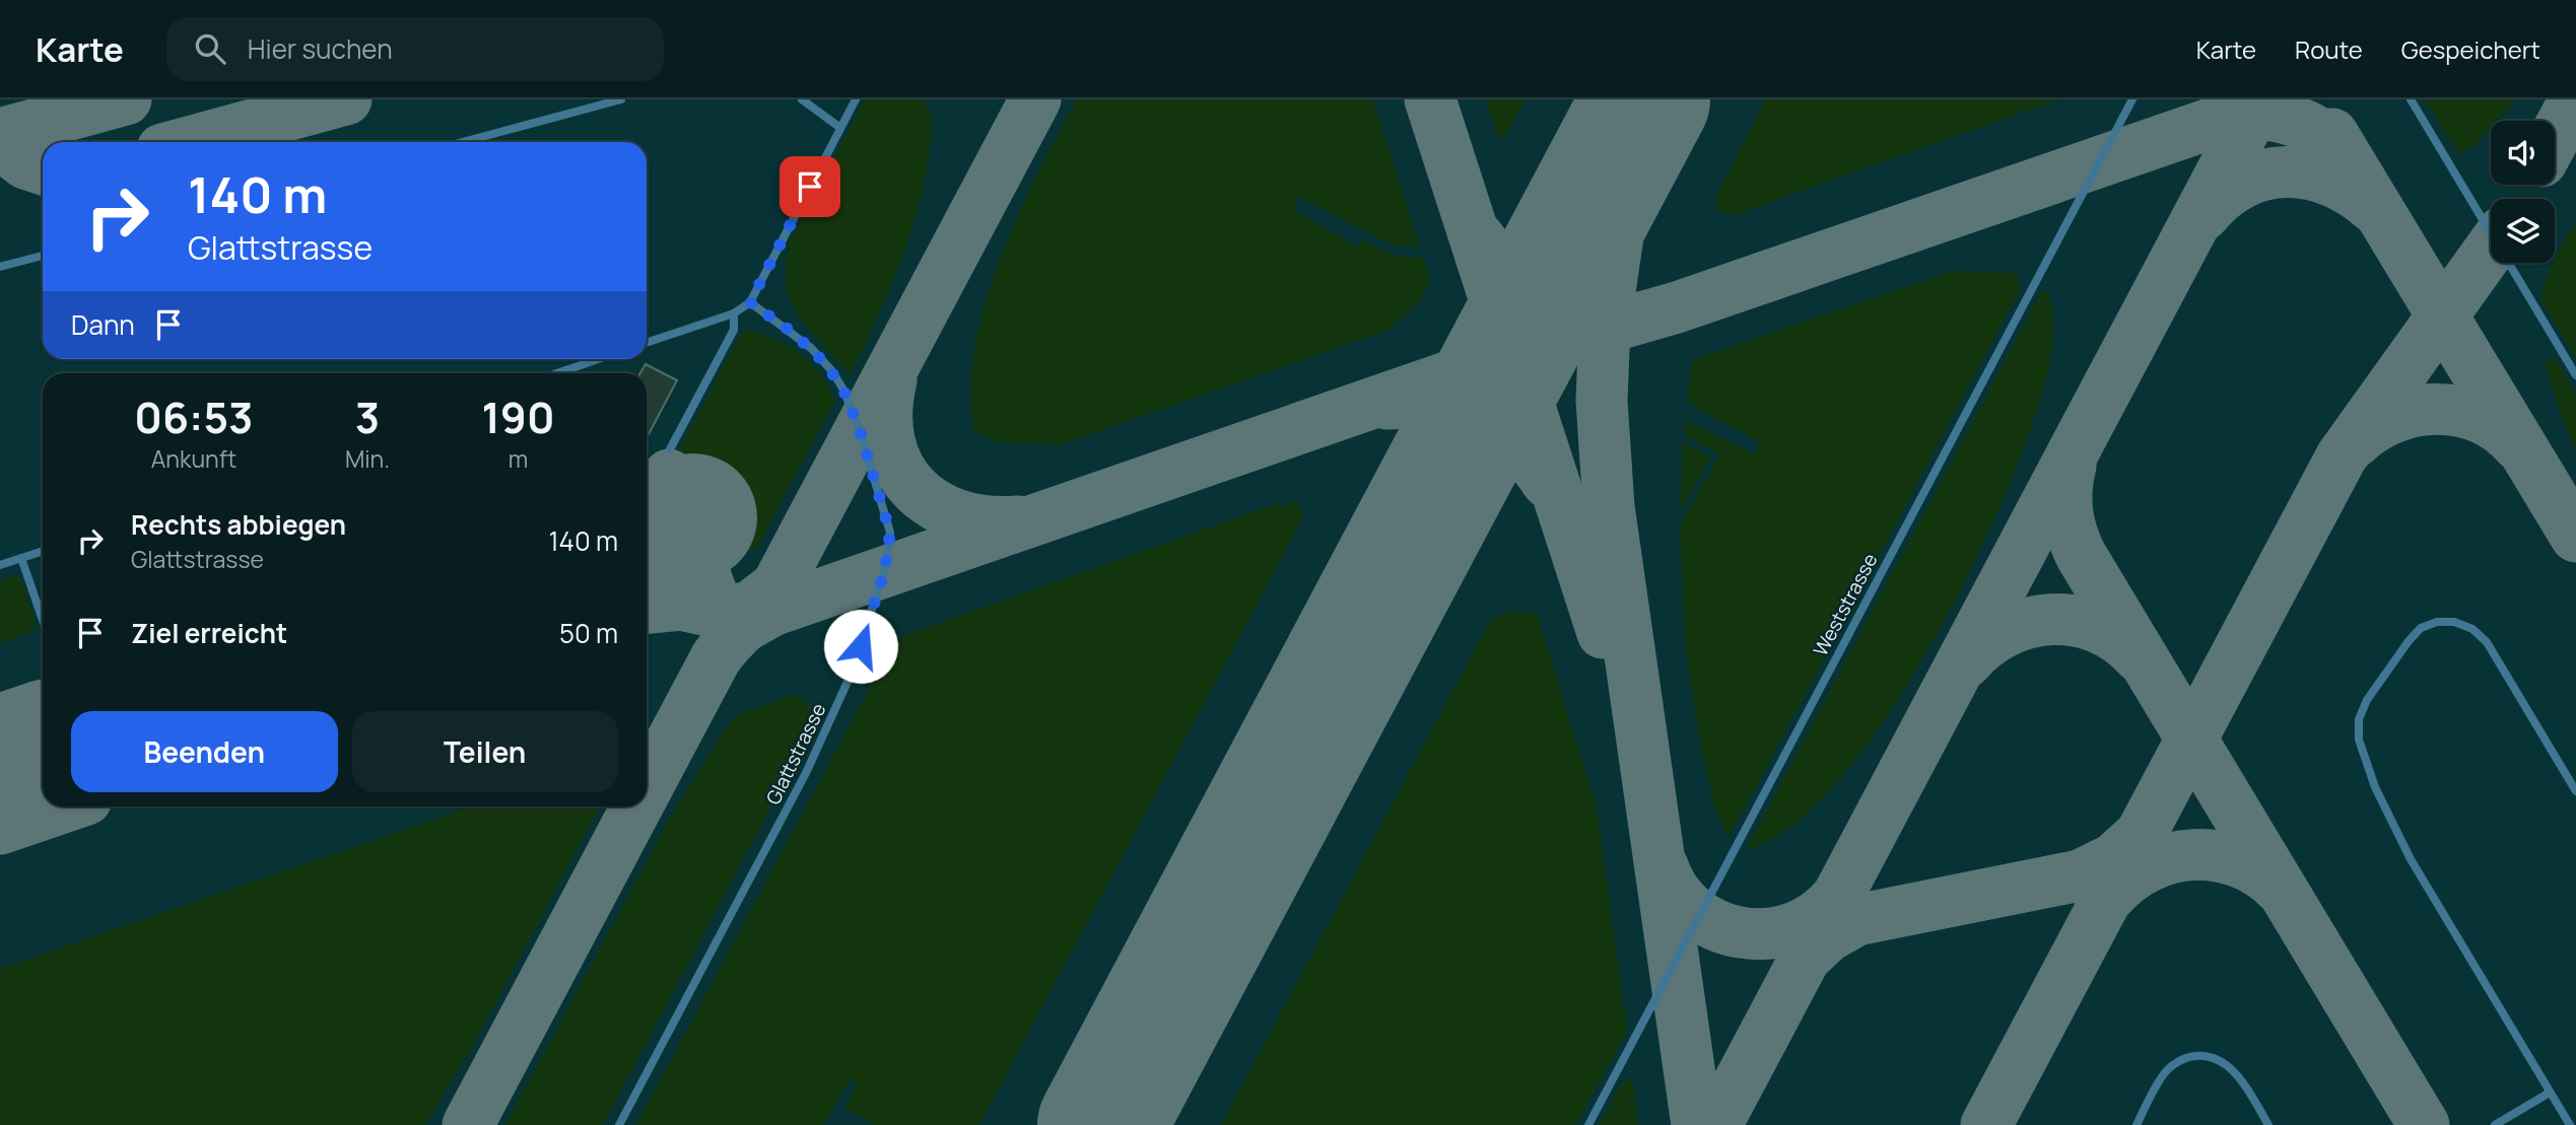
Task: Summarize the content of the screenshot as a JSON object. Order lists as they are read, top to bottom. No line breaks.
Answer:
{"streets":{"lane":["Weststrasse","Glattstrasse"]},"page":{"header":"Karte","search":"Hier suchen","nav":["Karte","Route","Gespeichert"],"turn":["140 m","Glattstrasse"],"then":"Dann","eta":["06:53","Ankunft","3","Min.","190","m"],"list":[{"name":"Rechts abbiegen","note":"Glattstrasse","value":"140 m"},{"name":"Ziel erreicht","value":"50 m"}],"buttons":["Beenden","Teilen"]}}
